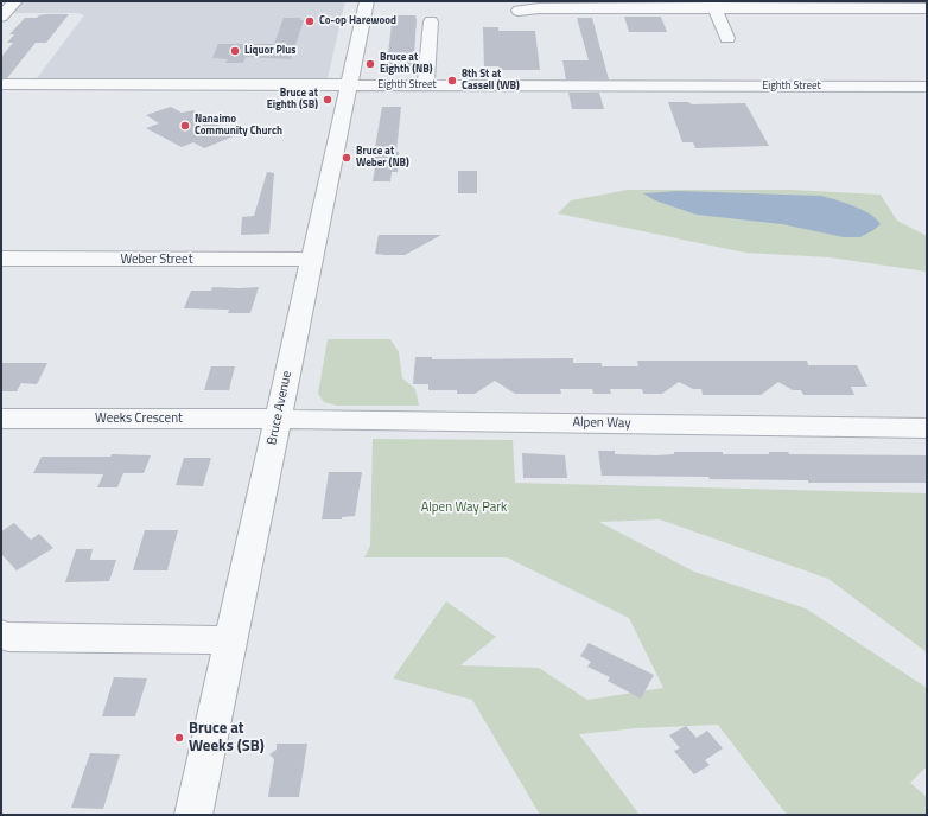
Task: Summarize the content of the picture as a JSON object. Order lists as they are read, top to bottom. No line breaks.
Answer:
{"streets":{"street":["Eighth Street","Weber Street","Bruce Avenue","Weeks Crescent","Alpen Way"]},"crossings":[["Eighth Street","Bruce Avenue"],["Weber Street","Bruce Avenue"],["Bruce Avenue","Weeks Crescent"],["Bruce Avenue","Alpen Way"],["Weeks Crescent","Alpen Way"]],"parks":["Alpen Way Park"],"places":["Co-op Harewood","Liquor Plus","Bruce at Eighth (NB)","8th St at Cassell (WB)","Bruce at Eighth (SB)","Nanaimo Community Church","Bruce at Weber (NB)","Bruce at Weeks (SB)"]}
